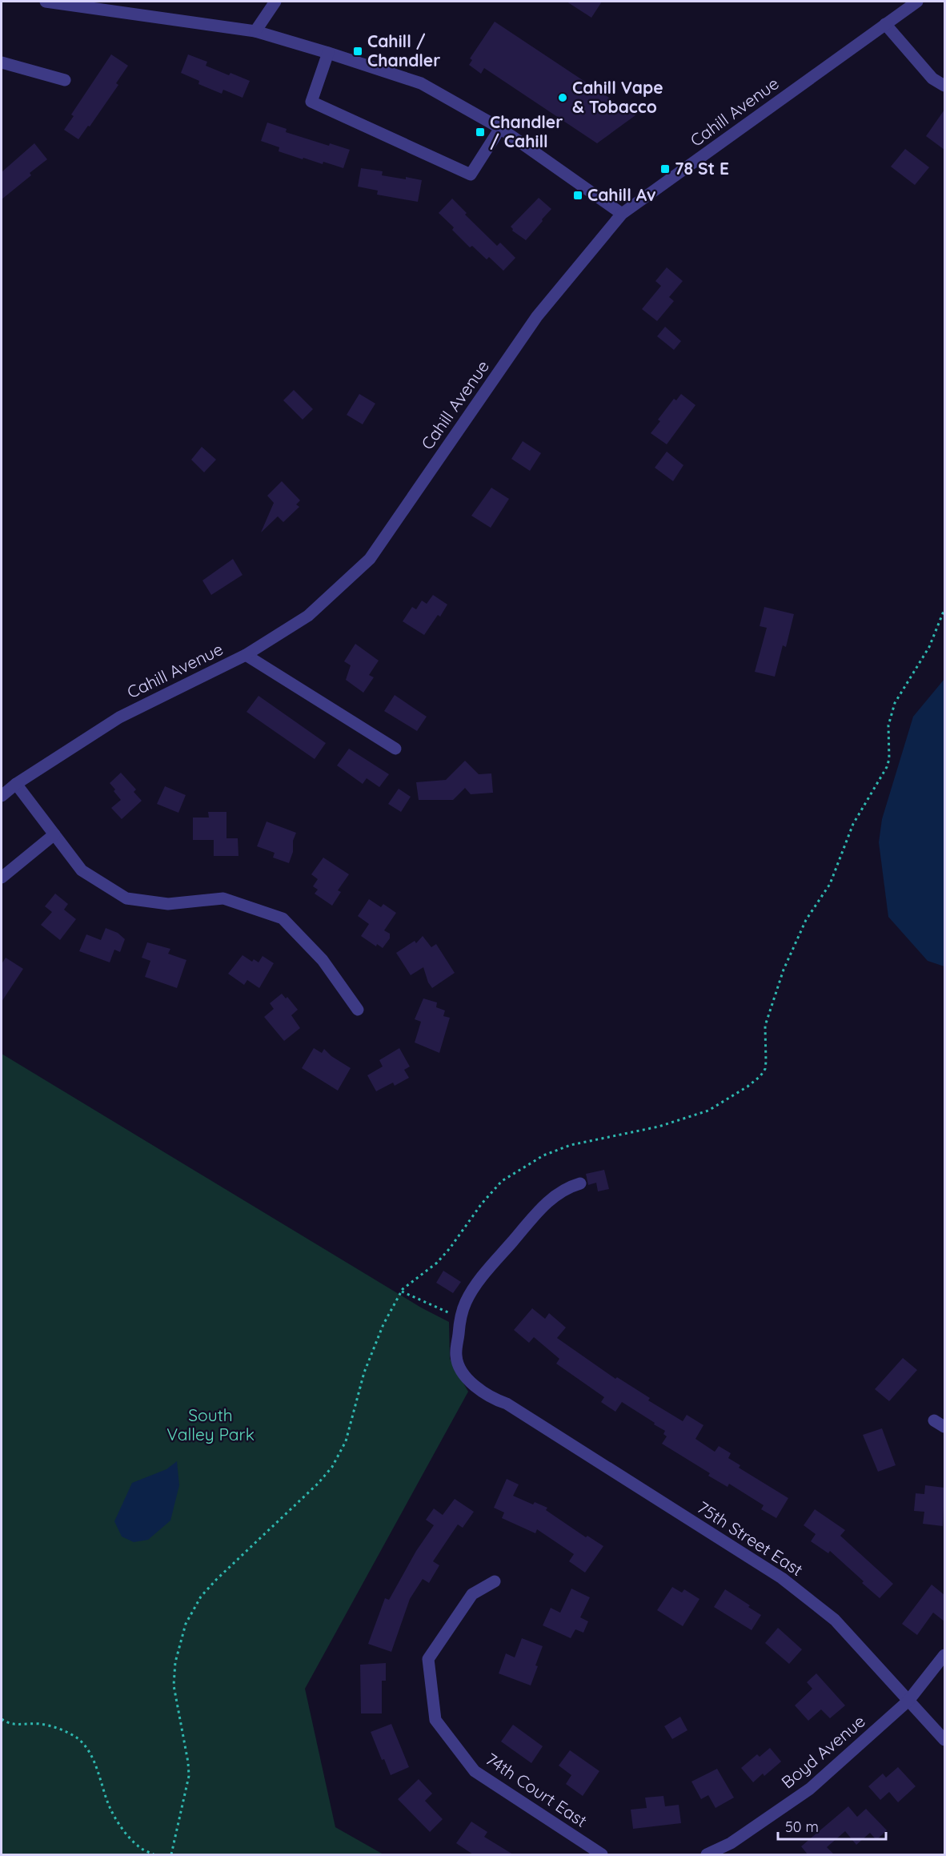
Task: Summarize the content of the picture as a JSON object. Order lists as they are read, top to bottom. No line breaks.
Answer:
{"streets":{"street":["Cahill Avenue","75th Street East","Boyd Avenue","74th Court East"]},"crossings":[["75th Street East","Boyd Avenue"]],"parks":["South Valley Park"],"places":{"transit":["Cahill / Chandler","Chandler / Cahill","78 St E","Cahill Av"],"other":["Cahill Vape & Tobacco"]},"scale_bar":"50 m"}
